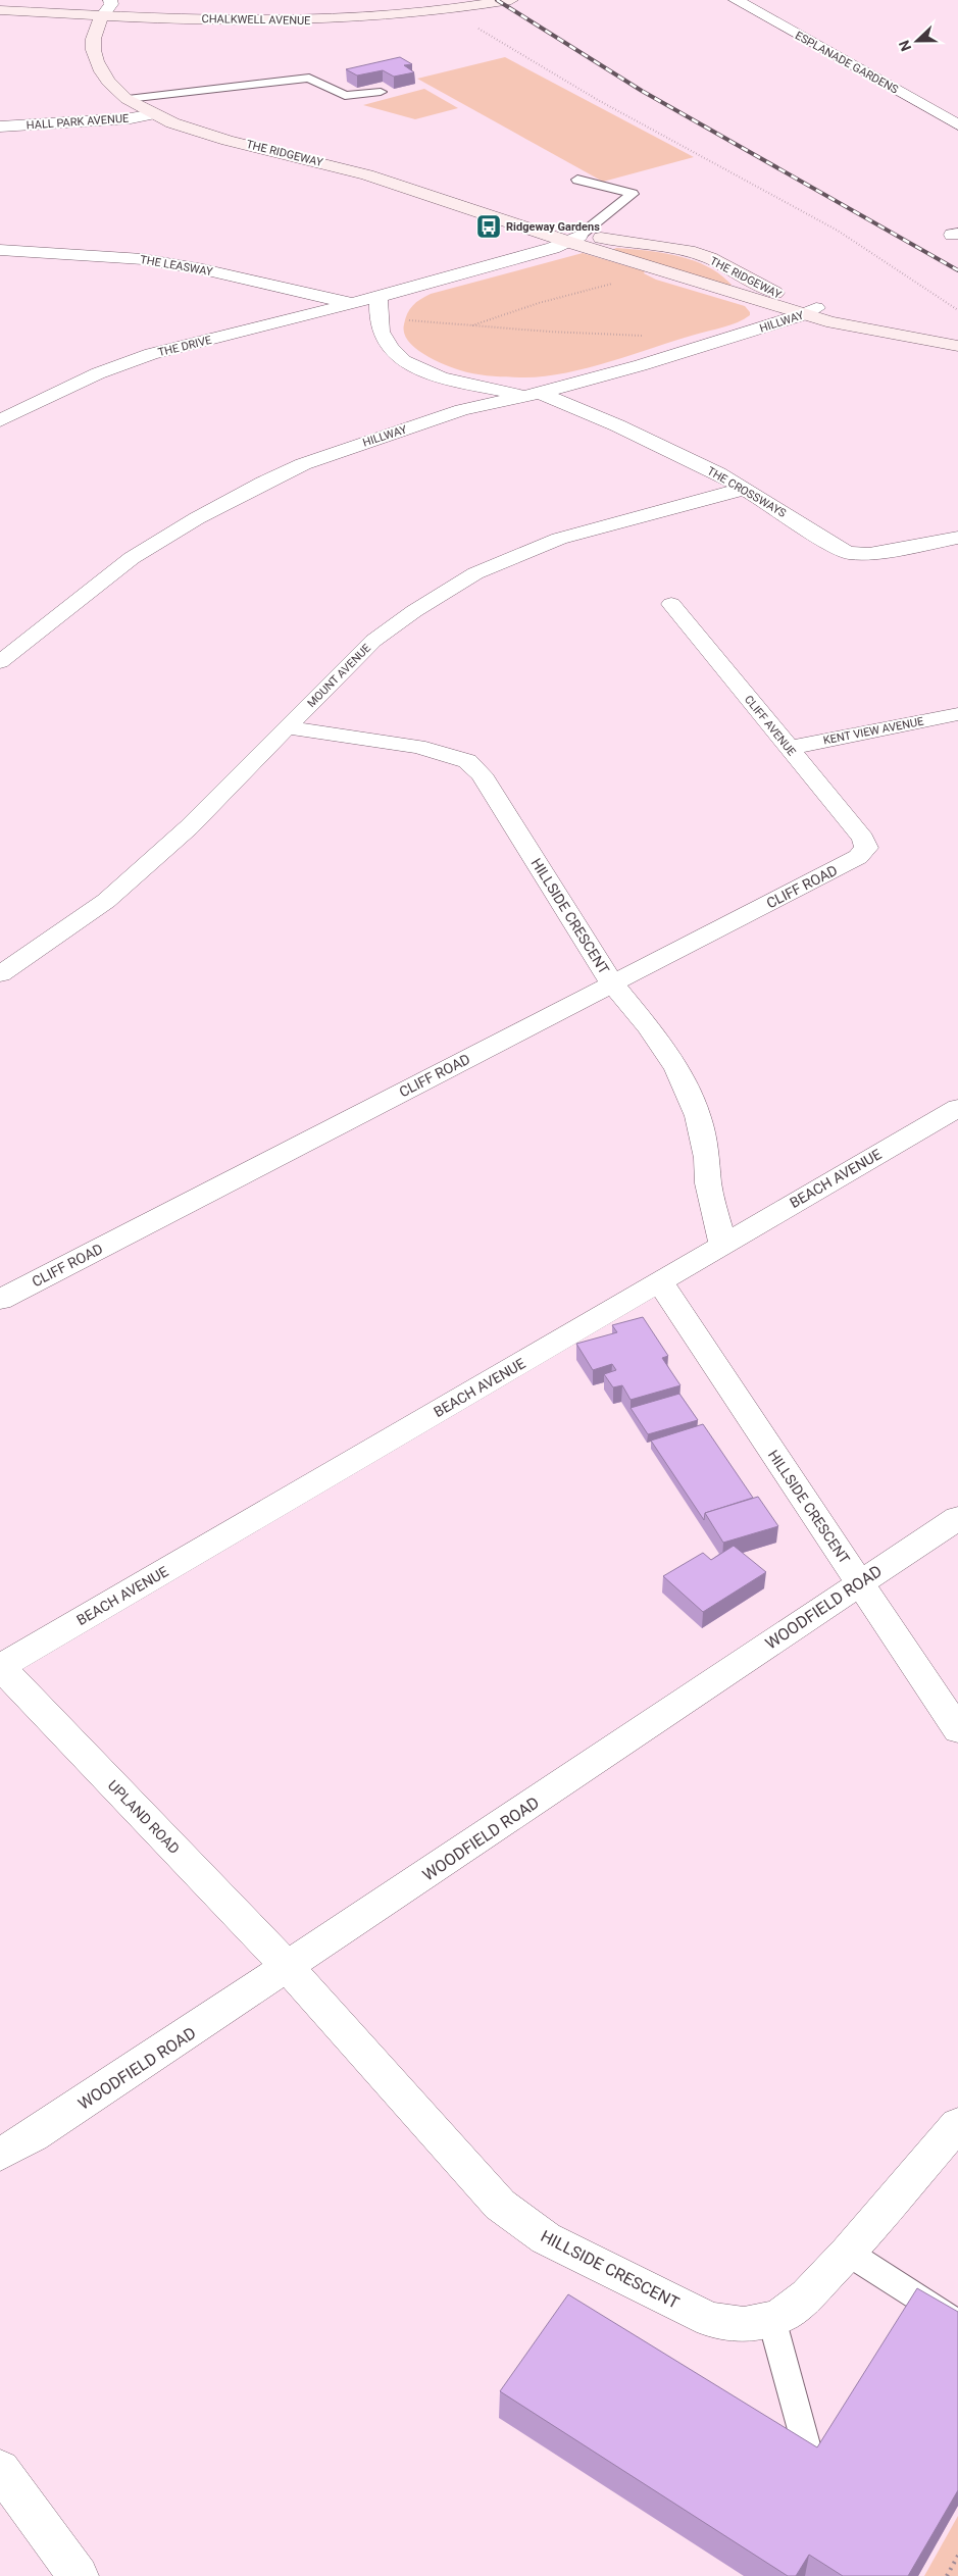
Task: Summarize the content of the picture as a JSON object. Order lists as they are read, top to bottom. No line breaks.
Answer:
{"streets":{"street":["CHALKWELL AVENUE","ESPLANADE GARDENS","HALL PARK AVENUE","THE RIDGEWAY","THE LEASWAY","HILLWAY","THE DRIVE","THE CROSSWAYS","MOUNT AVENUE","CLIFF AVENUE","KENT VIEW AVENUE","CLIFF ROAD","HILLSIDE CRESCENT","BEACH AVENUE","WOODFIELD ROAD","UPLAND ROAD"]},"crossings":[["CHALKWELL AVENUE","THE RIDGEWAY"],["HALL PARK AVENUE","THE RIDGEWAY"],["THE RIDGEWAY","HILLWAY"],["THE LEASWAY","THE DRIVE"],["HILLWAY","THE CROSSWAYS"],["THE CROSSWAYS","MOUNT AVENUE"],["MOUNT AVENUE","HILLSIDE CRESCENT"],["CLIFF AVENUE","KENT VIEW AVENUE"],["CLIFF AVENUE","CLIFF ROAD"],["CLIFF ROAD","HILLSIDE CRESCENT"],["HILLSIDE CRESCENT","BEACH AVENUE"],["HILLSIDE CRESCENT","WOODFIELD ROAD"],["HILLSIDE CRESCENT","UPLAND ROAD"],["BEACH AVENUE","UPLAND ROAD"],["WOODFIELD ROAD","UPLAND ROAD"]],"places":{"bus stop":["Ridgeway Gardens"]},"north":"left"}
